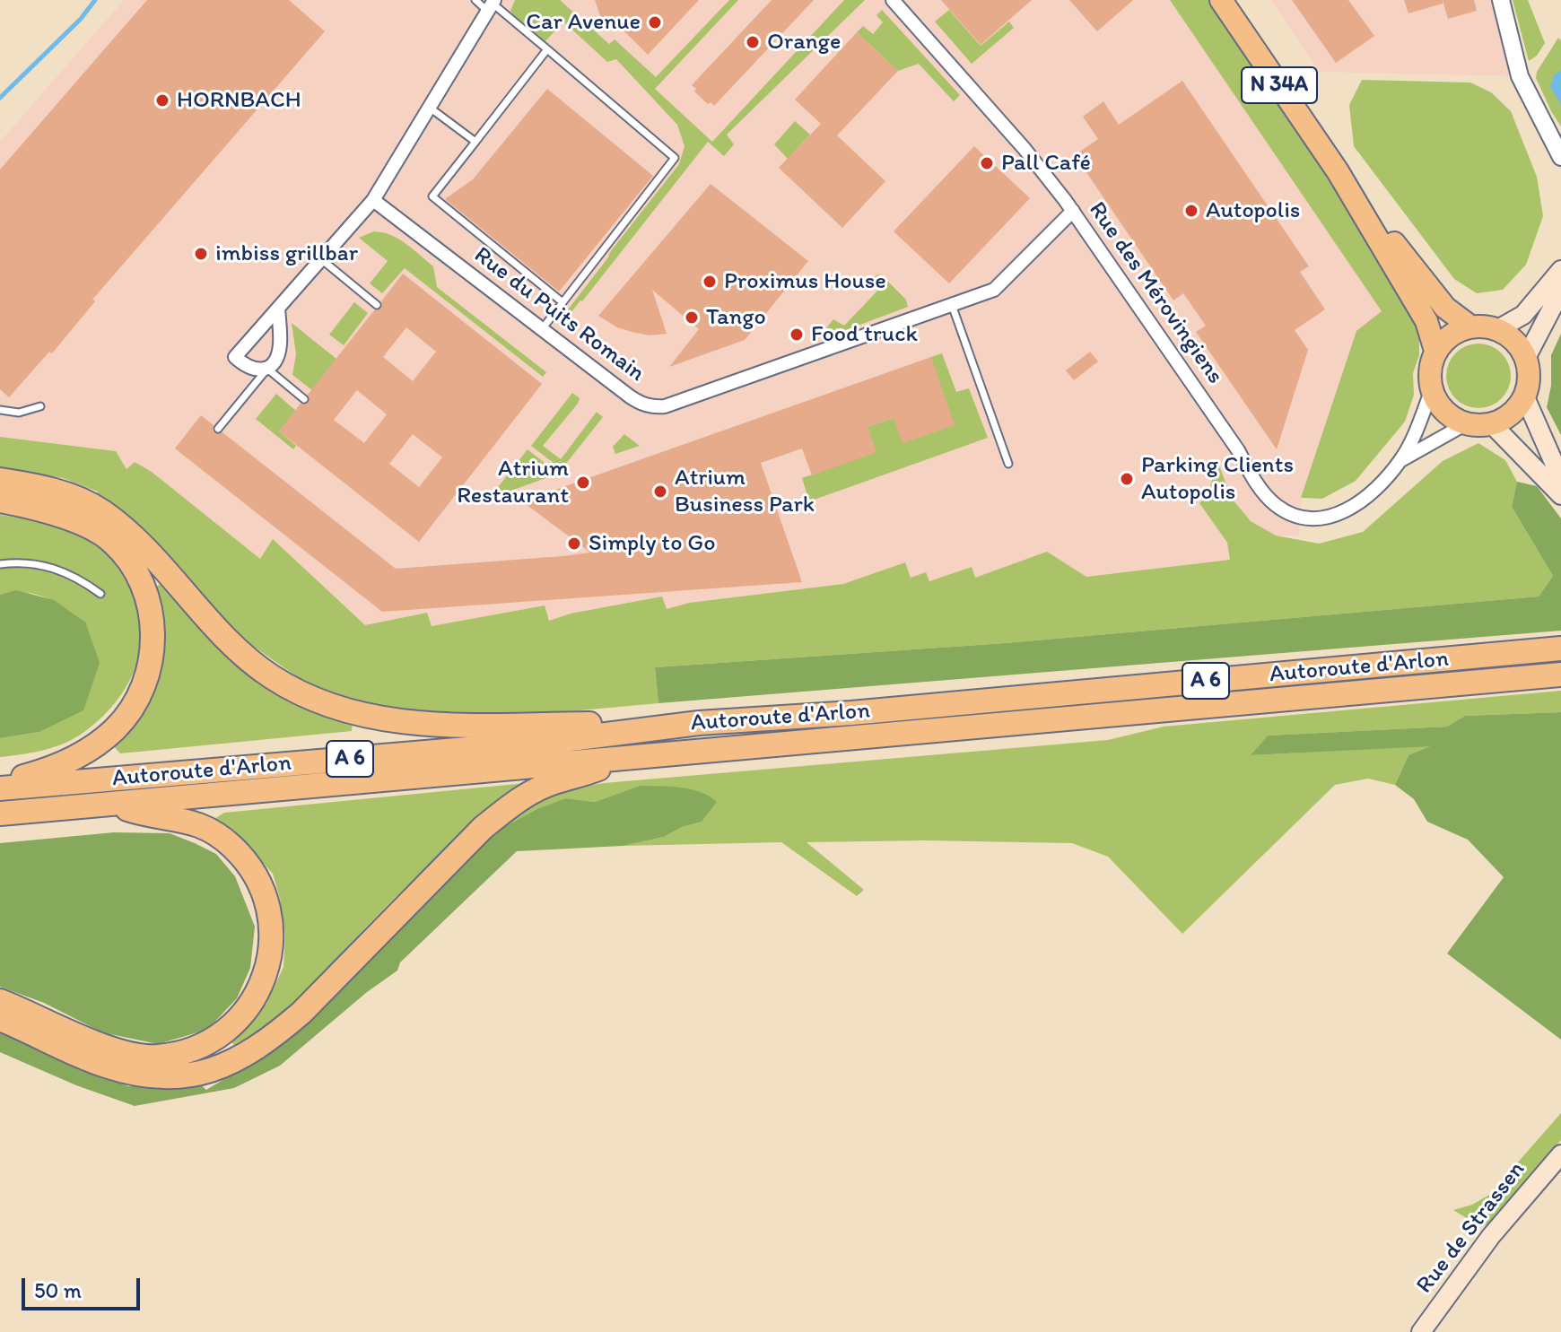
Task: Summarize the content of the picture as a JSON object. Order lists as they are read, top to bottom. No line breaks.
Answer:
{"streets":{"highway":["Autoroute d'Arlon","A 6"],"main road":["N 34A","Rue de Strassen"],"street":["Rue des Mérovingiens","Rue du Puits Romain"]},"crossings":[["N 34A","Rue des Mérovingiens"],["Rue des Mérovingiens","Rue du Puits Romain"],["Autoroute d'Arlon","A 6"]],"places":["Car Avenue","Orange","HORNBACH","Pall Café","Autopolis","imbiss grillbar","Proximus House","Tango","Food truck","Parking Clients Autopolis","Atrium Restaurant","Atrium Business Park","Simply to Go"],"scale_bar":"50 m"}
